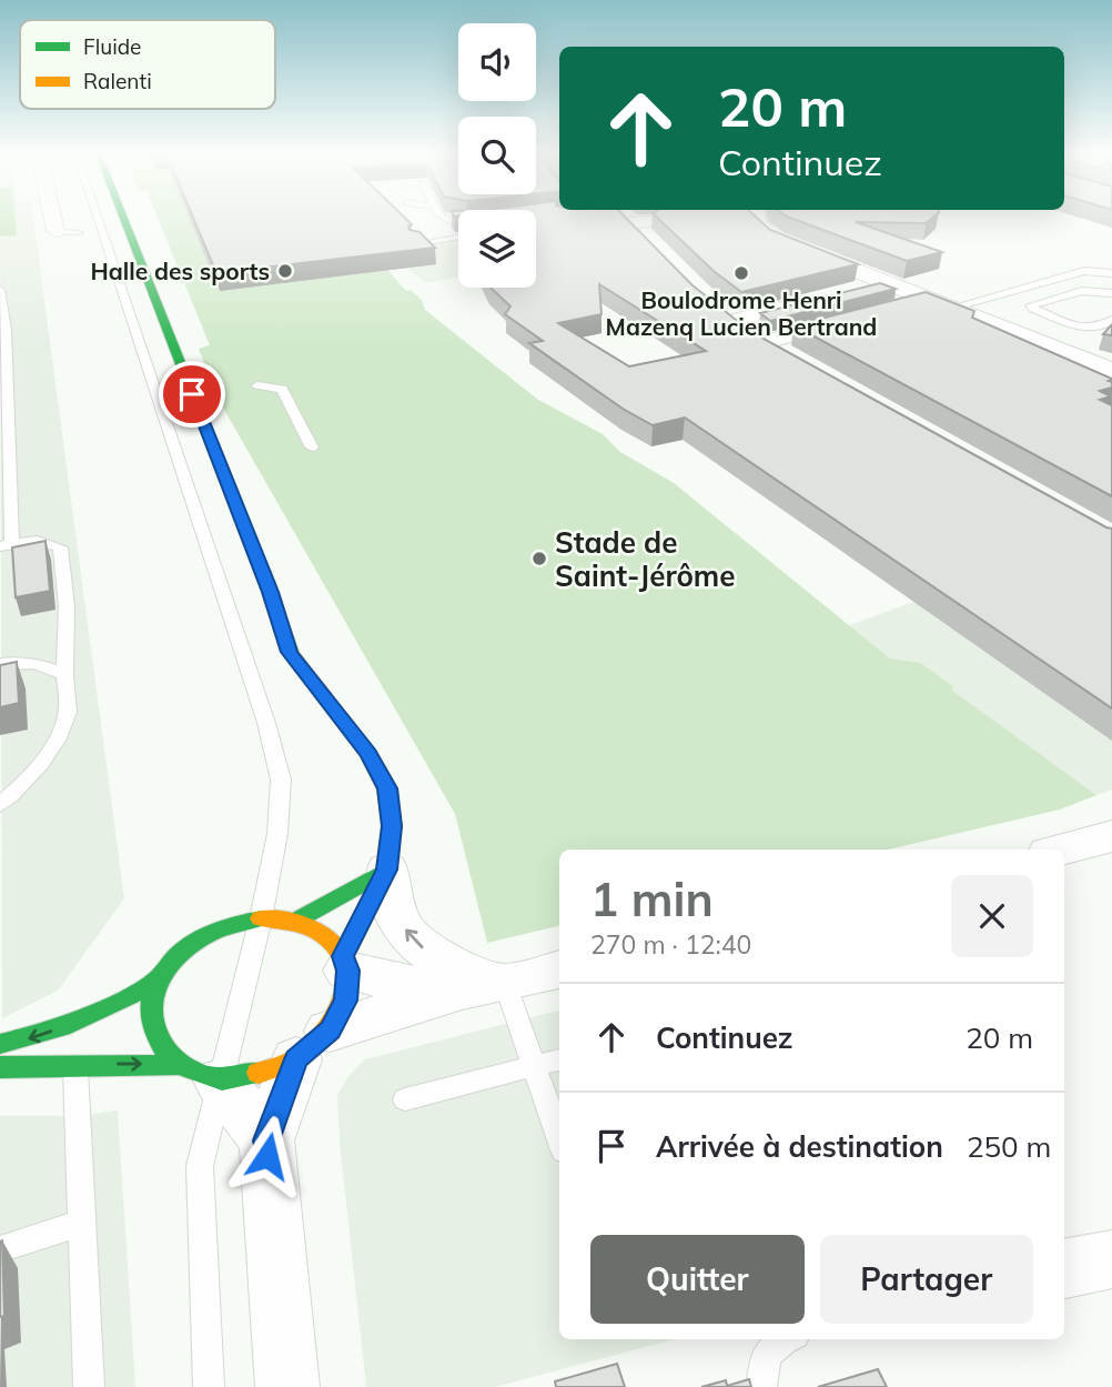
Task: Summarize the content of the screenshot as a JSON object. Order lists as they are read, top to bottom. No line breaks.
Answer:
{"places":["Halle des sports","Boulodrome Henri Mazenq Lucien Bertrand","Stade de Saint-Jérôme"],"legend":["Fluide","Ralenti"],"page":{"turn":["20 m","Continuez"],"heading":["1 min","270 m · 12:40"],"list":[{"name":"Continuez","value":"20 m"},{"name":"Arrivée à destination","value":"250 m"}],"buttons":["Quitter","Partager"]}}
